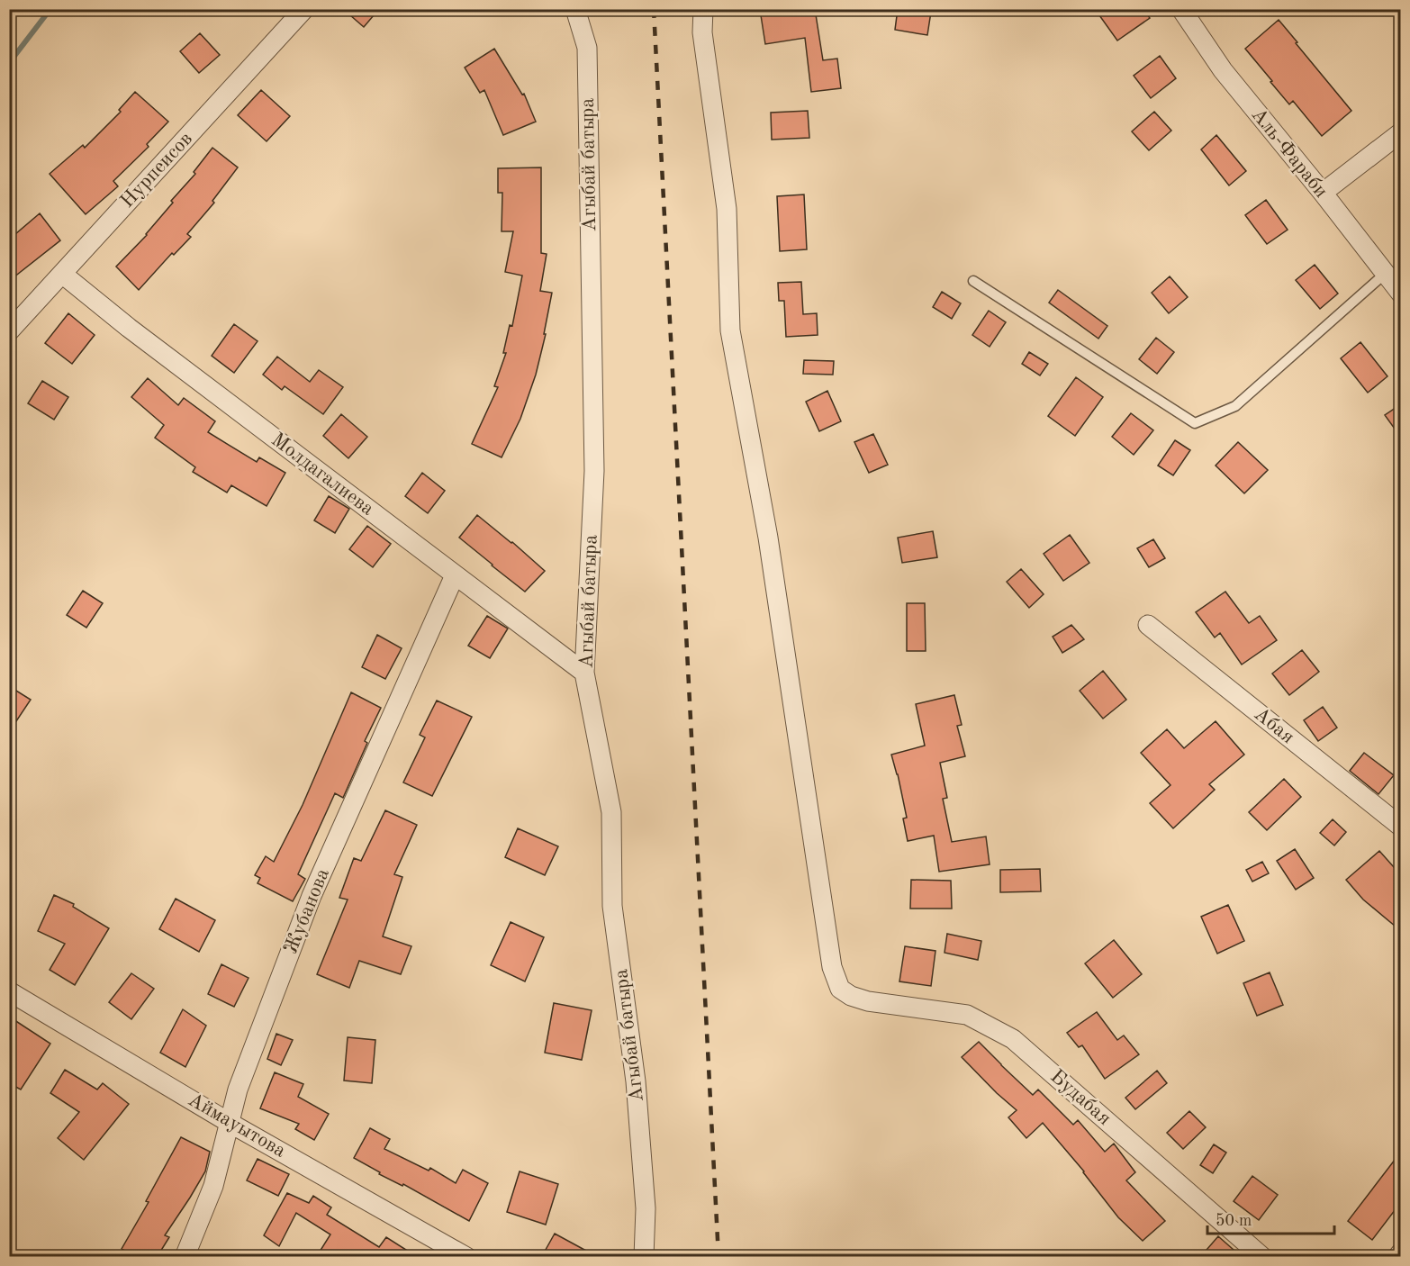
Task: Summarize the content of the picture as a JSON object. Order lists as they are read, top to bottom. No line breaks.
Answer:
{"streets":{"street":["Аль-Фараби","Агыбай батыра","Нурпеисов","Молдагалиева","Абая","Жубанова","Будабая","Аймауытова"]},"crossings":[["Агыбай батыра","Молдагалиева"],["Нурпеисов","Молдагалиева"],["Молдагалиева","Жубанова"],["Жубанова","Аймауытова"]],"scale_bar":"50 m"}
